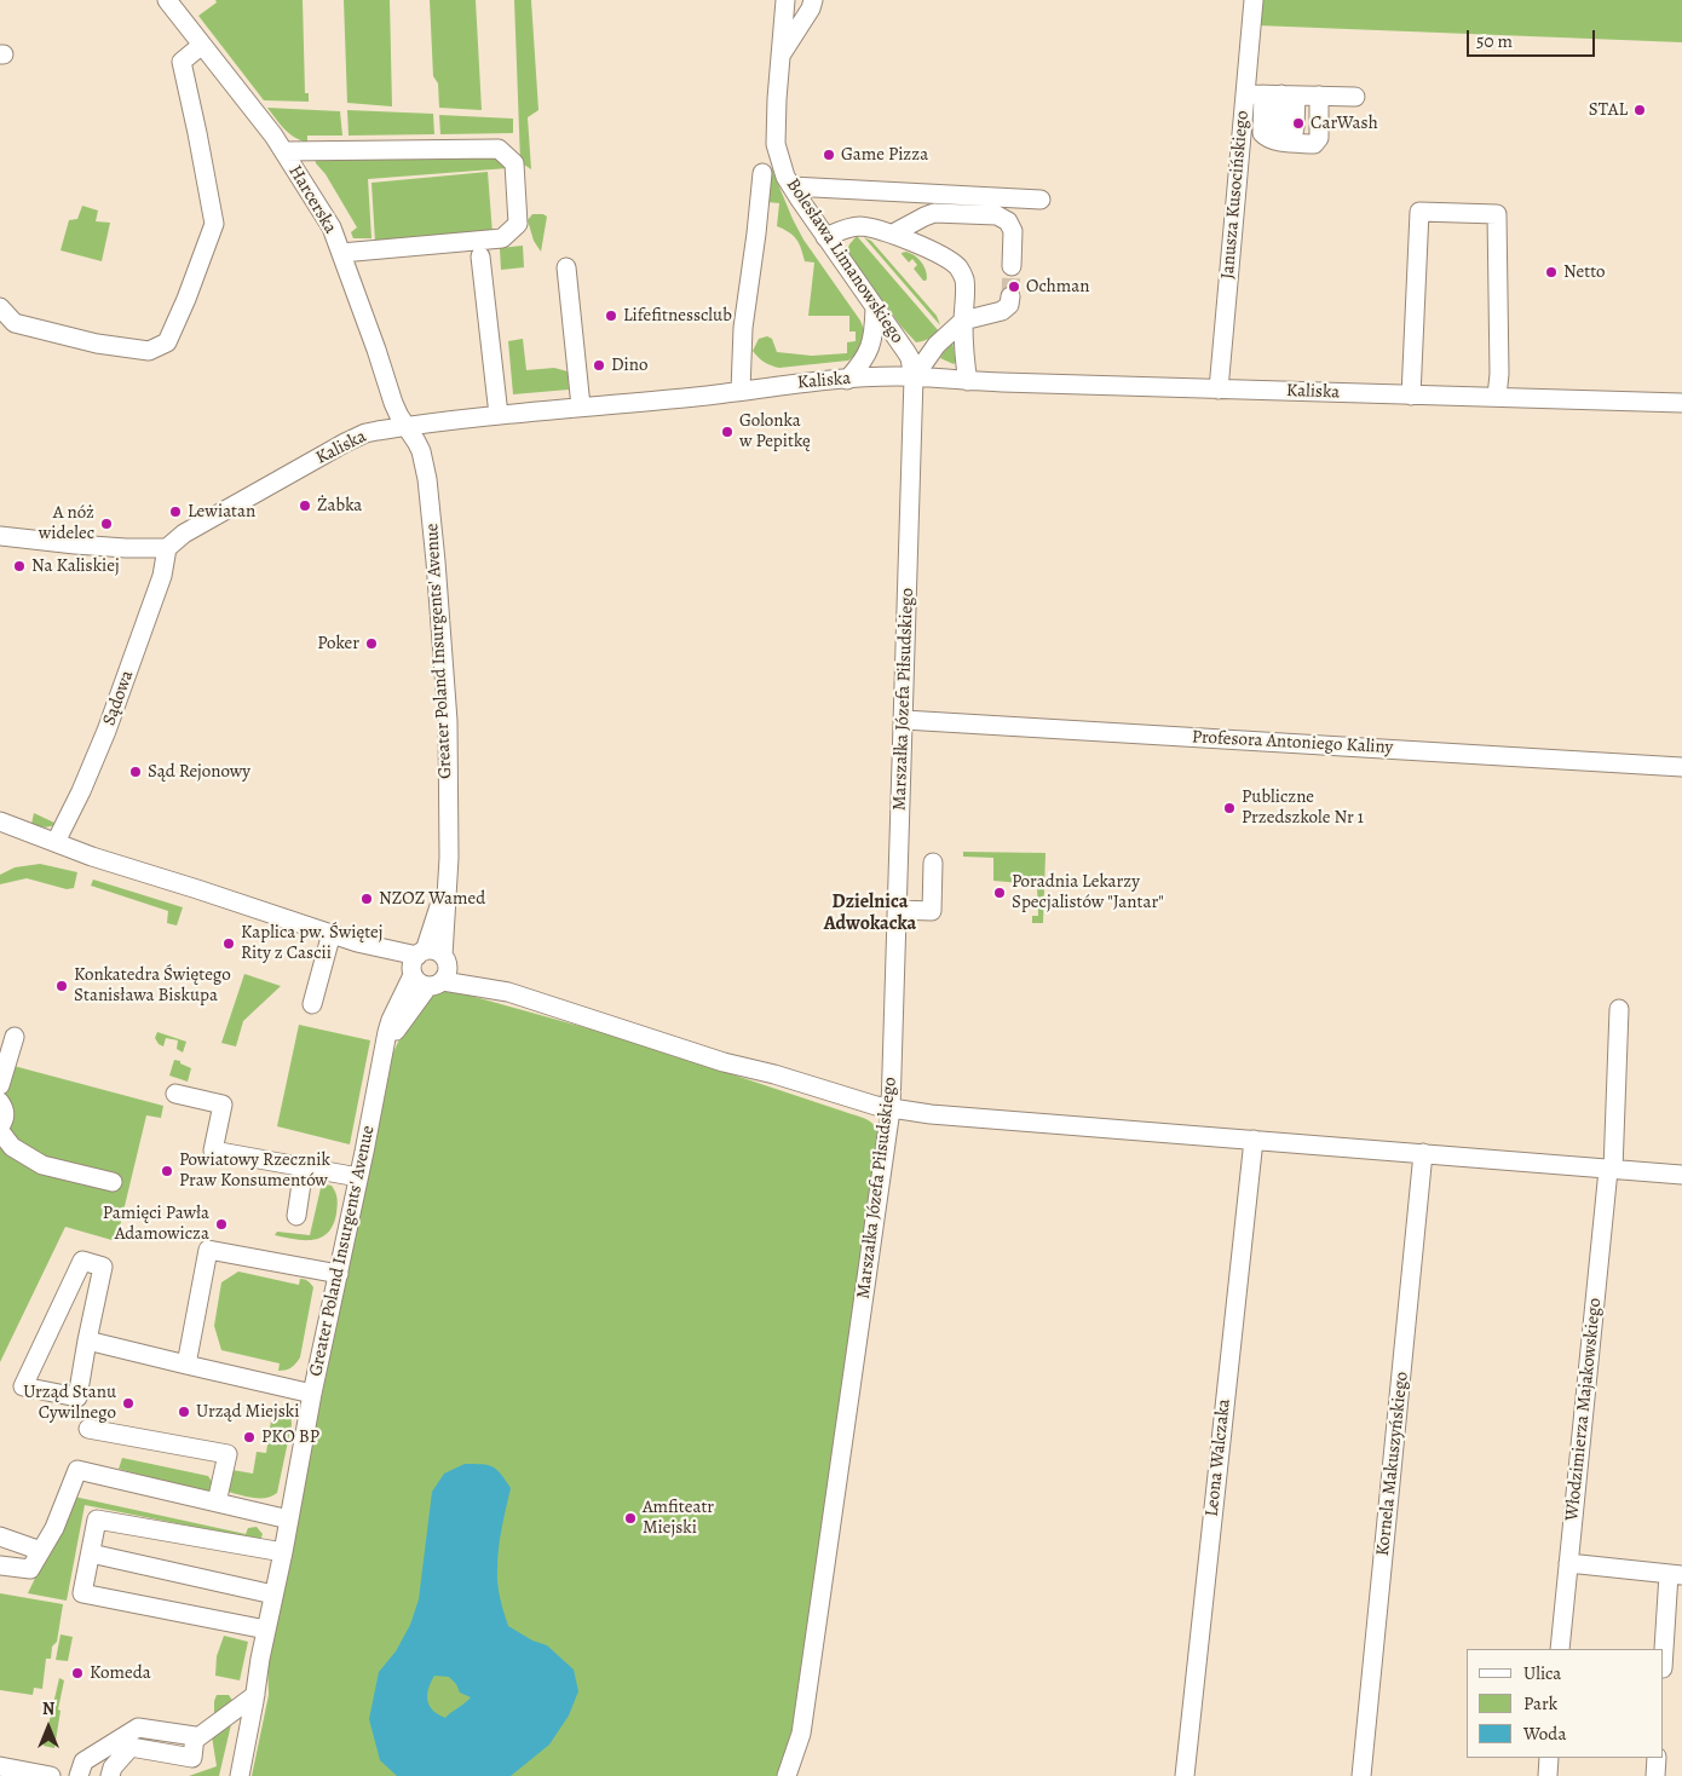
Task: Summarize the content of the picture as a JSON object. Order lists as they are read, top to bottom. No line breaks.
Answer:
{"streets":{"street":["Janusza Kusocińskiego","Harcerska","Bolesława Limanowskiego","Kaliska","Greater Poland Insurgents' Avenue","Sądowa","Marszałka Józefa Piłsudskiego","Profesora Antoniego Kaliny","Włodzimierza Majakowskiego","Leona Walczaka","Kornela Makuszyńskiego"]},"crossings":[["Janusza Kusocińskiego","Kaliska"],["Harcerska","Kaliska"],["Harcerska","Greater Poland Insurgents' Avenue"],["Bolesława Limanowskiego","Kaliska"],["Bolesława Limanowskiego","Marszałka Józefa Piłsudskiego"],["Kaliska","Greater Poland Insurgents' Avenue"],["Kaliska","Sądowa"],["Kaliska","Marszałka Józefa Piłsudskiego"],["Marszałka Józefa Piłsudskiego","Profesora Antoniego Kaliny"]],"districts":["Dzielnica Adwokacka"],"places":["STAL","CarWash","Game Pizza","Netto","Ochman","Lifefitnessclub","Dino","Golonka w Pepitkę","Żabka","Lewiatan","A nóż widelec","Na Kaliskiej","Poker","Sąd Rejonowy","Publiczne Przedszkole Nr 1","Poradnia Lekarzy Specjalistów \"Jantar\"","NZOZ Wamed","Kaplica pw. Świętej Rity z Cascii","Konkatedra Świętego Stanisława Biskupa","Powiatowy Rzecznik Praw Konsumentów","Pamięci Pawła Adamowicza","Urząd Stanu Cywilnego","Urząd Miejski","PKO BP","Amfiteatr Miejski","Komeda"],"legend":["Ulica","Park","Woda"],"scale_bar":"50 m","north":"top"}
